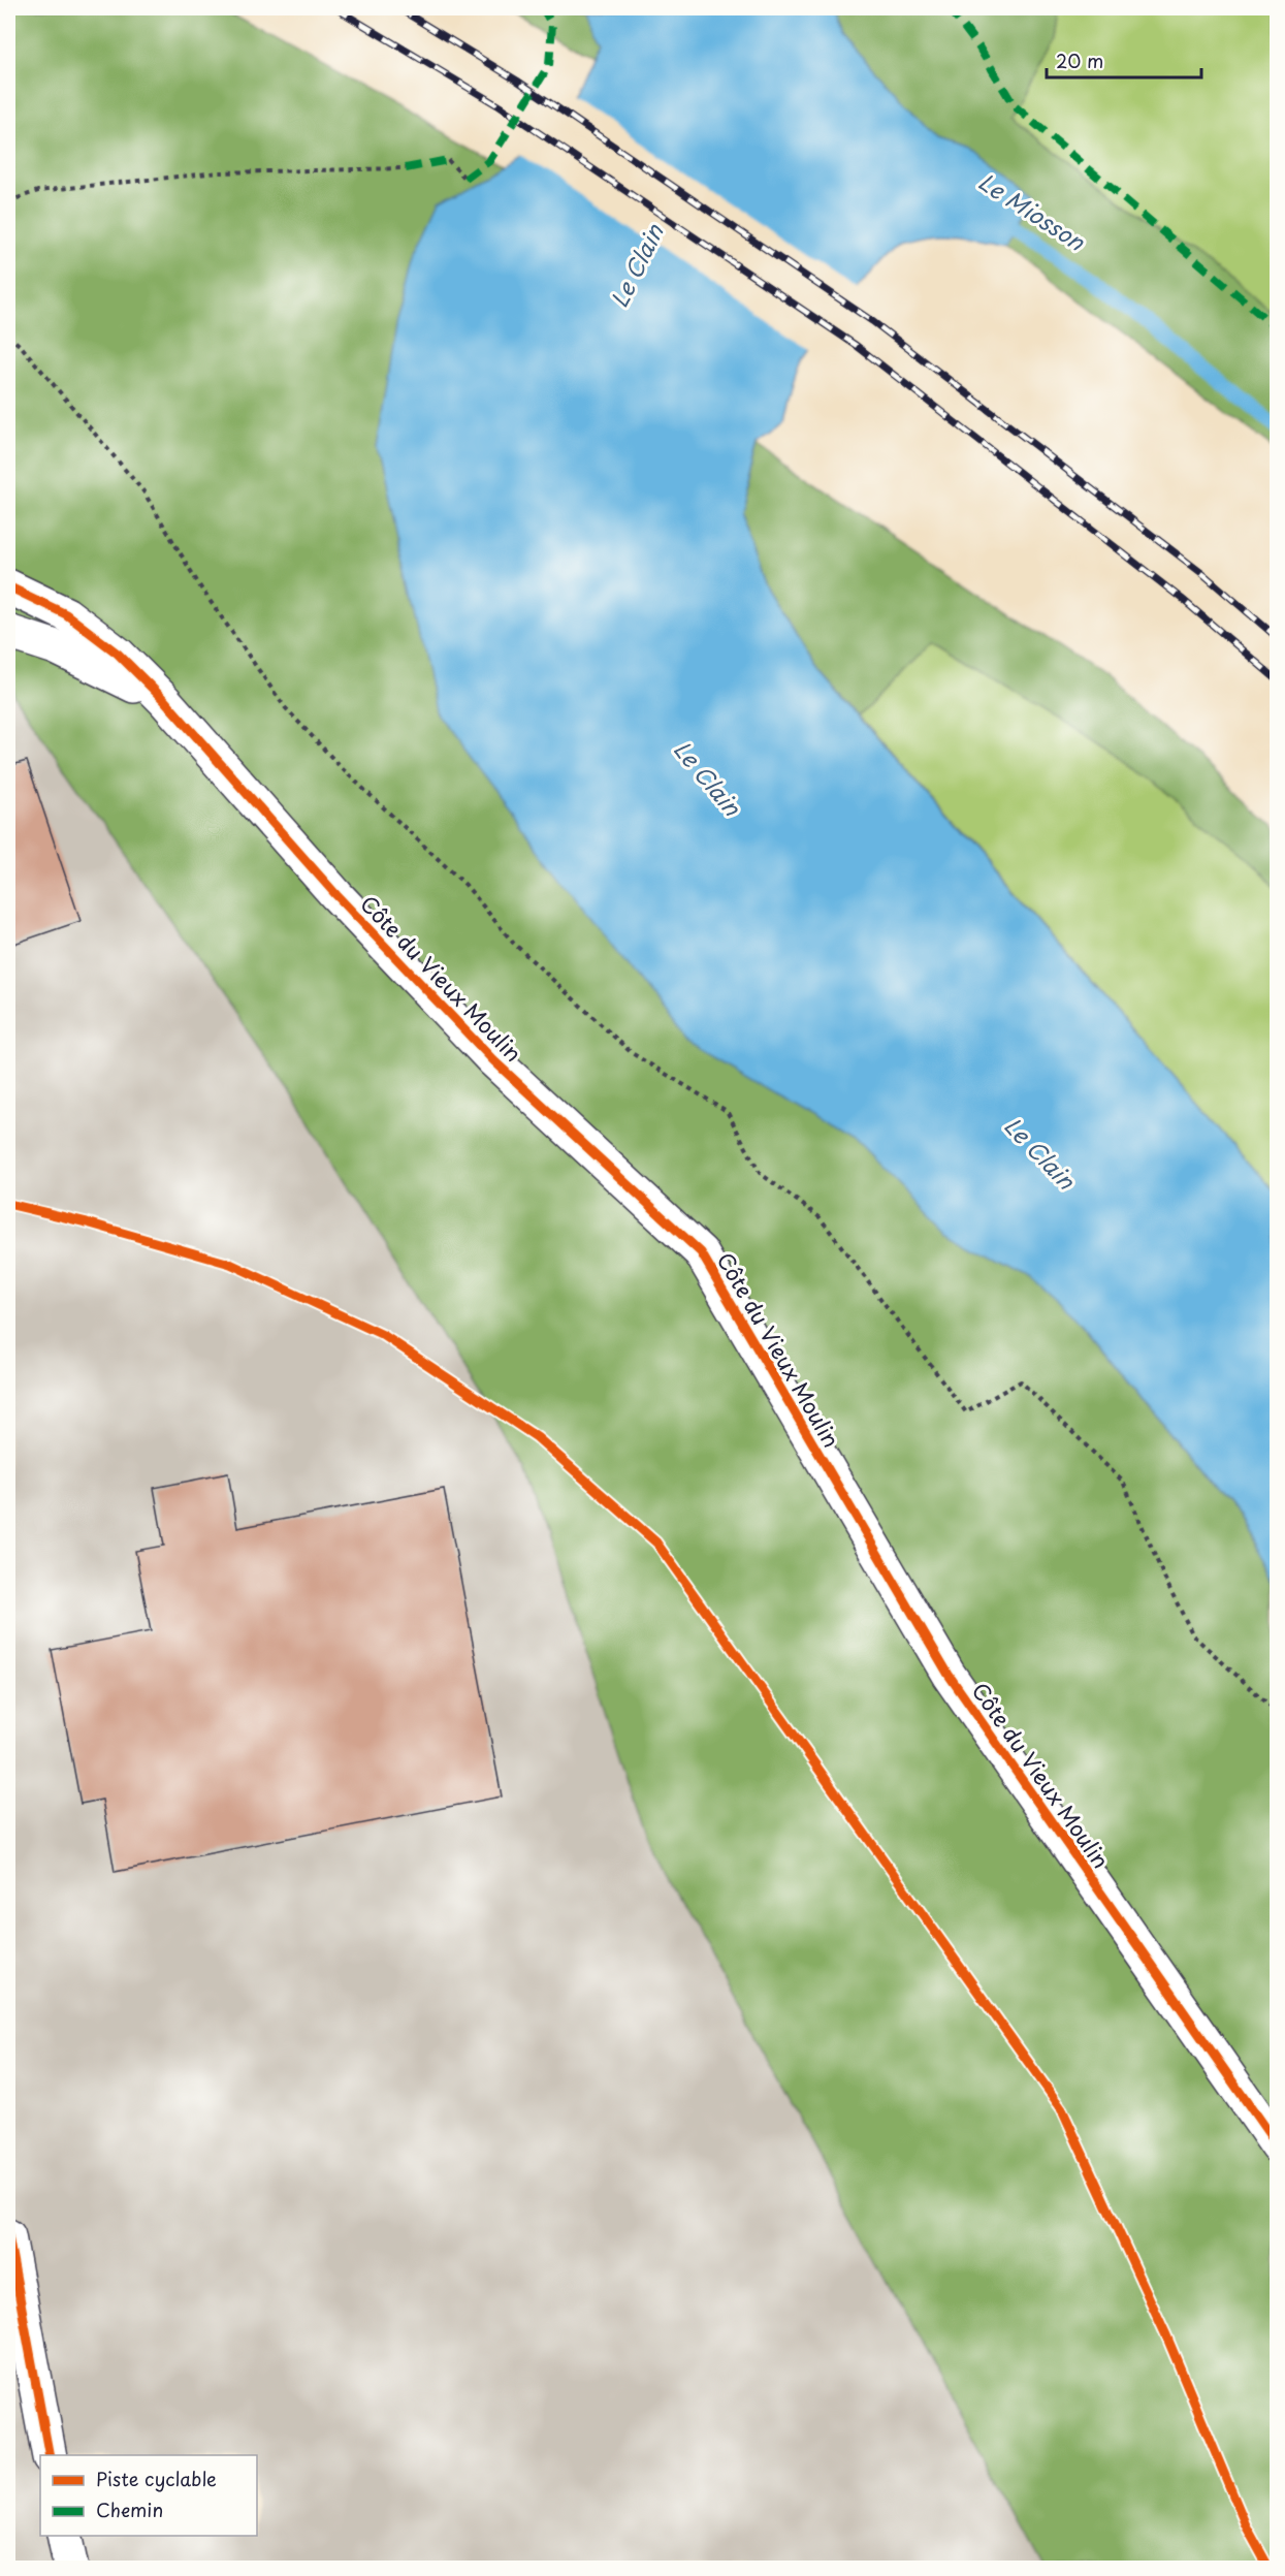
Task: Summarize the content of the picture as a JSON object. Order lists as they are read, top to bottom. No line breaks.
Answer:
{"streets":{"street":["Côte du Vieux Moulin"]},"water":["Le Miosson","Le Clain"],"legend":["Piste cyclable","Chemin"],"scale_bar":"20 m"}
